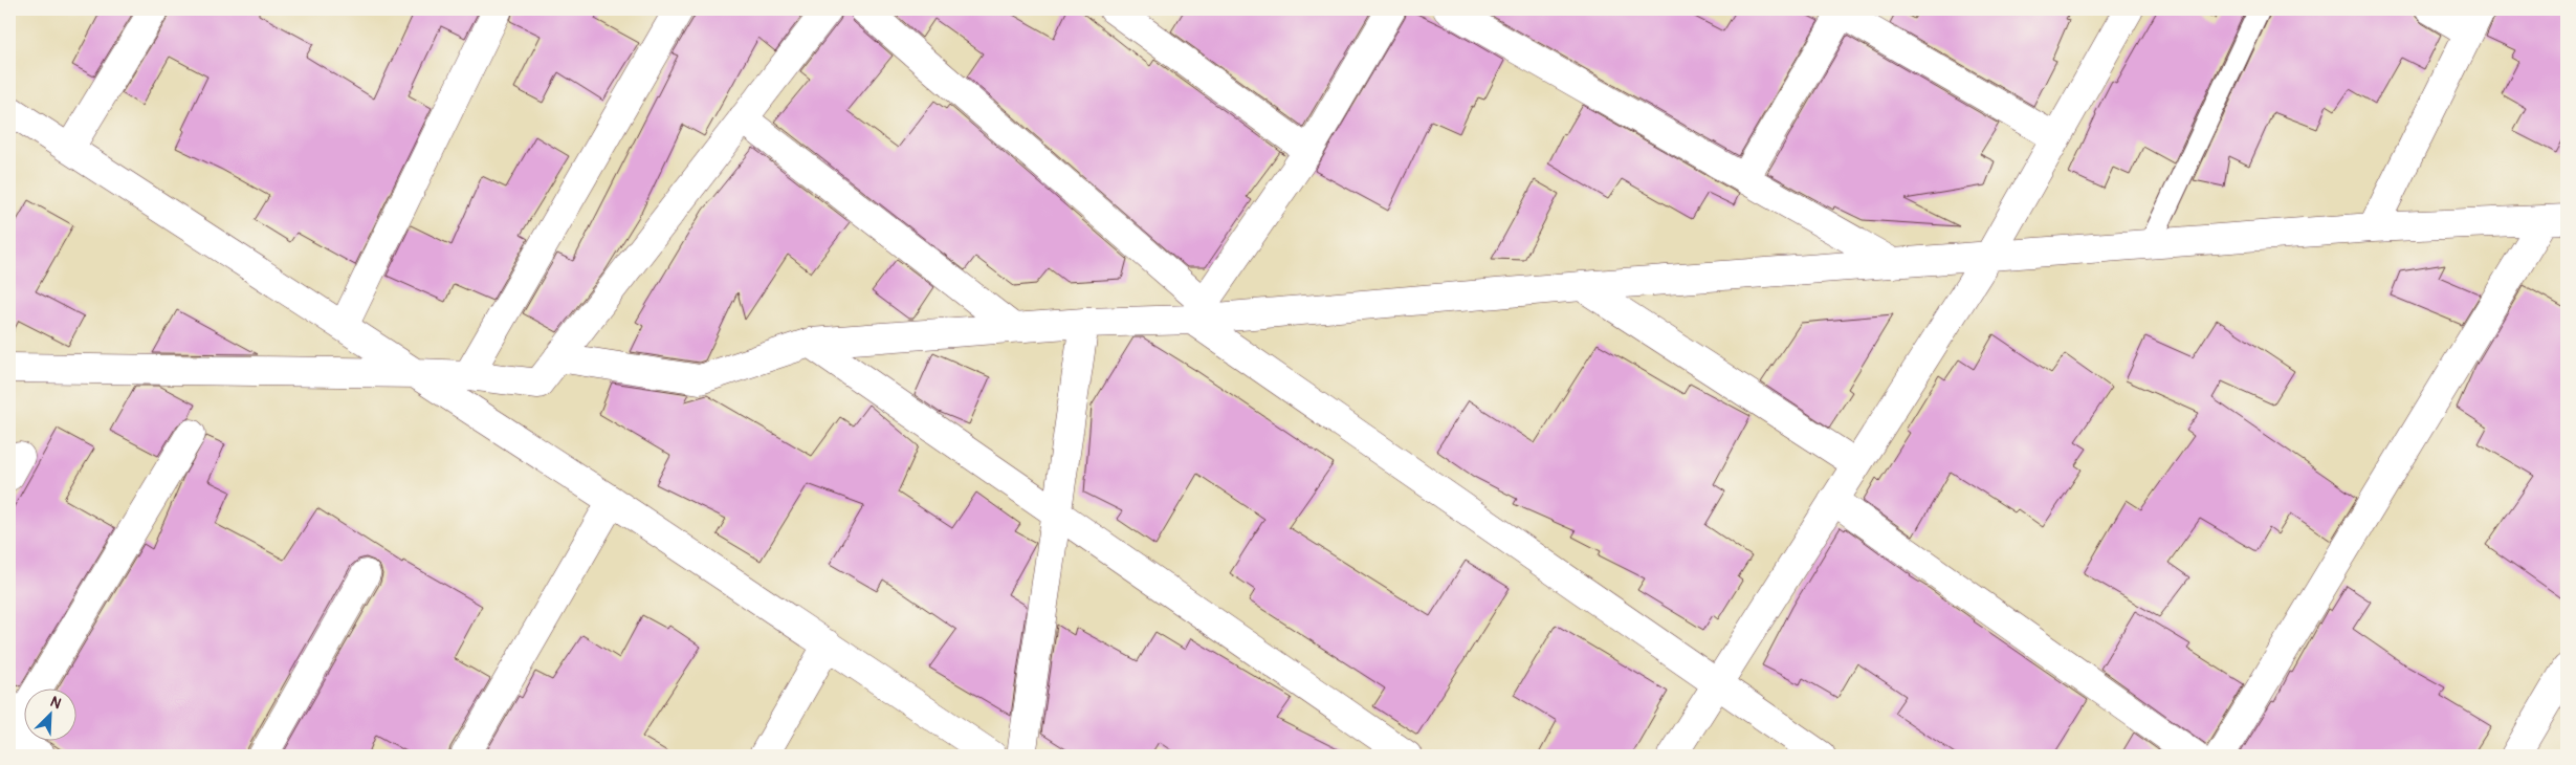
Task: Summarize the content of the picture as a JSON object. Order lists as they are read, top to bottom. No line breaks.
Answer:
{"north":"top right"}
